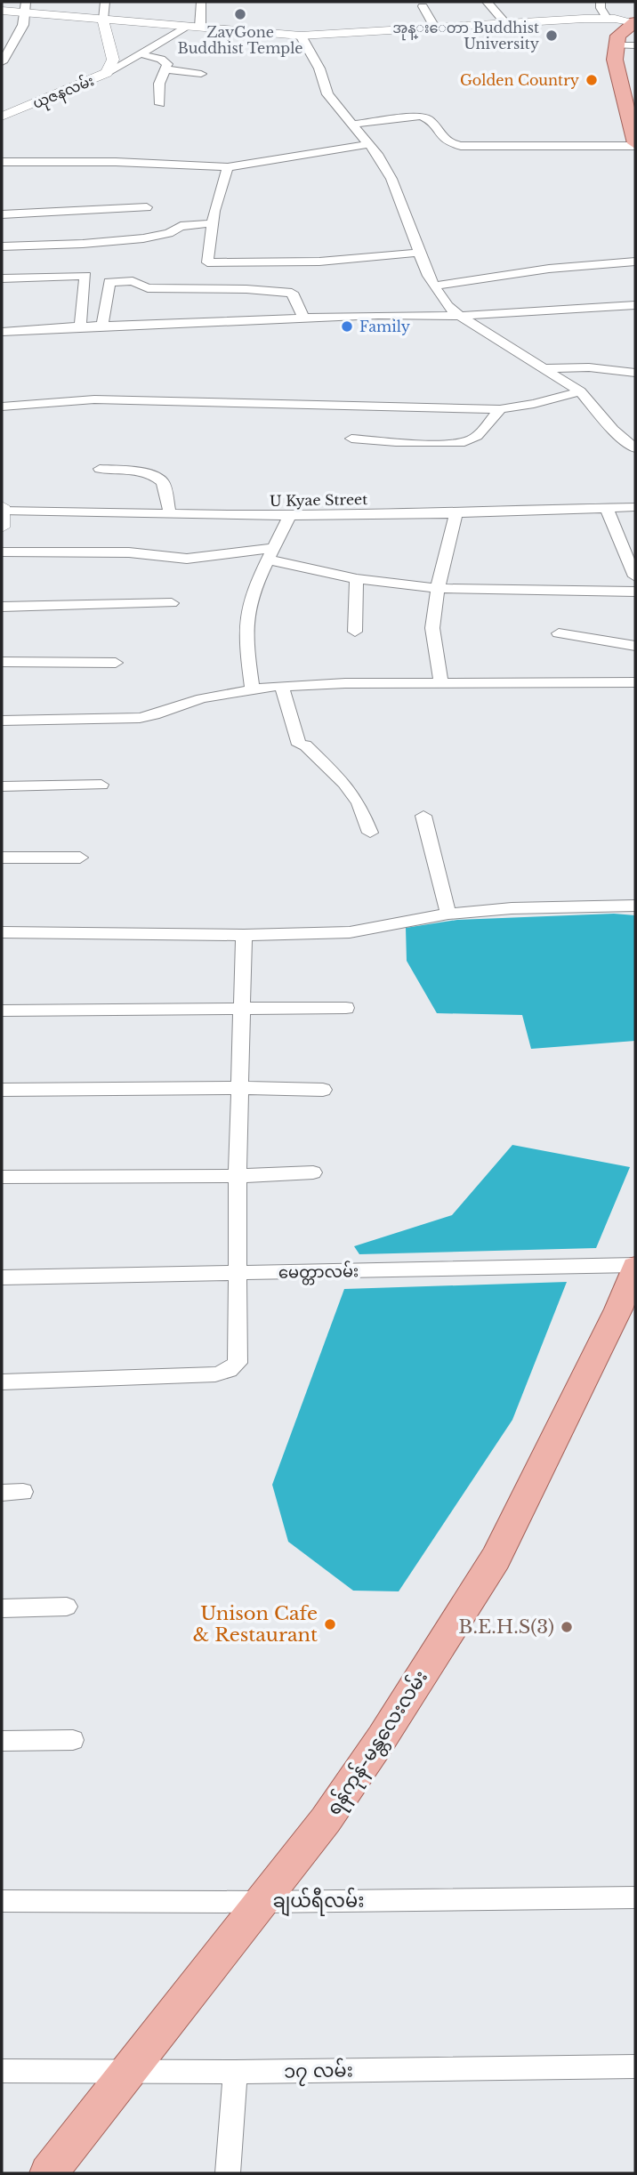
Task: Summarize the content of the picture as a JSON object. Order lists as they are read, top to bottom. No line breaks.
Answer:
{"streets":{"main road":["ရန်ကုန်-မန္တလေးလမ်း"],"street":["ယုဇနလမ်း","U Kyae Street","မေတ္တာလမ်း","ချယ်ရီလမ်း","၁၇ လမ်း"]},"crossings":[["မေတ္တာလမ်း","ရန်ကုန်-မန္တလေးလမ်း"],["ရန်ကုန်-မန္တလေးလမ်း","ချယ်ရီလမ်း"],["ရန်ကုန်-မန္တလေးလမ်း","၁၇ လမ်း"]],"places":["ZayGone Buddhist Temple","အုန္းေတာ Buddhist University","Golden Country","Family","Unison Cafe & Restaurant","B.E.H.S(3)"]}
